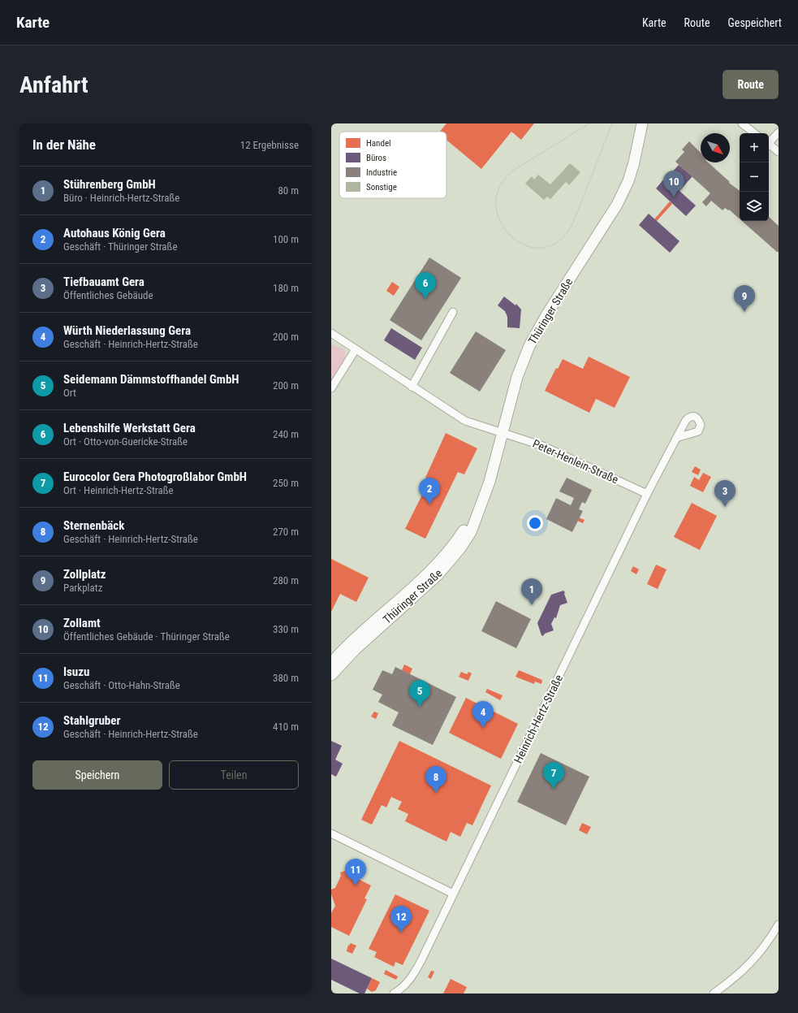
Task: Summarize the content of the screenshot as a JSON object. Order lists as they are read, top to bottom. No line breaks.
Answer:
{"streets":{"main road":["Thüringer Straße"],"street":["Peter-Henlein-Straße","Heinrich-Hertz-Straße"]},"crossings":[["Thüringer Straße","Peter-Henlein-Straße"],["Peter-Henlein-Straße","Heinrich-Hertz-Straße"]],"legend":["Handel","Büros","Industrie","Sonstige"],"north":"bottom right","page":{"header":"Karte","nav":["Karte","Route","Gespeichert"],"buttons":["Route",["Speichern","Teilen"]],"title":"Anfahrt","heading":["In der Nähe","12 Ergebnisse"],"map_buttons":["+","−"],"list":[{"mark":"1","name":"Stührenberg GmbH","note":"Büro · Heinrich-Hertz-Straße","value":"80 m"},{"mark":"2","name":"Autohaus König Gera","note":"Geschäft · Thüringer Straße","value":"100 m"},{"mark":"3","name":"Tiefbauamt Gera","note":"Öffentliches Gebäude","value":"180 m"},{"mark":"4","name":"Würth Niederlassung Gera","note":"Geschäft · Heinrich-Hertz-Straße","value":"200 m"},{"mark":"5","name":"Seidemann Dämmstoffhandel GmbH","note":"Ort","value":"200 m"},{"mark":"6","name":"Lebenshilfe Werkstatt Gera","note":"Ort · Otto-von-Guericke-Straße","value":"240 m"},{"mark":"7","name":"Eurocolor Gera Photogroßlabor GmbH","note":"Ort · Heinrich-Hertz-Straße","value":"250 m"},{"mark":"8","name":"Sternenbäck","note":"Geschäft · Heinrich-Hertz-Straße","value":"270 m"},{"mark":"9","name":"Zollplatz","note":"Parkplatz","value":"280 m"},{"mark":"10","name":"Zollamt","note":"Öffentliches Gebäude · Thüringer Straße","value":"330 m"},{"mark":"11","name":"Isuzu","note":"Geschäft · Otto-Hahn-Straße","value":"380 m"},{"mark":"12","name":"Stahlgruber","note":"Geschäft · Heinrich-Hertz-Straße","value":"410 m"}],"pins":["10","6","9","2","3","1","5","4","7","8","11","12"]}}
